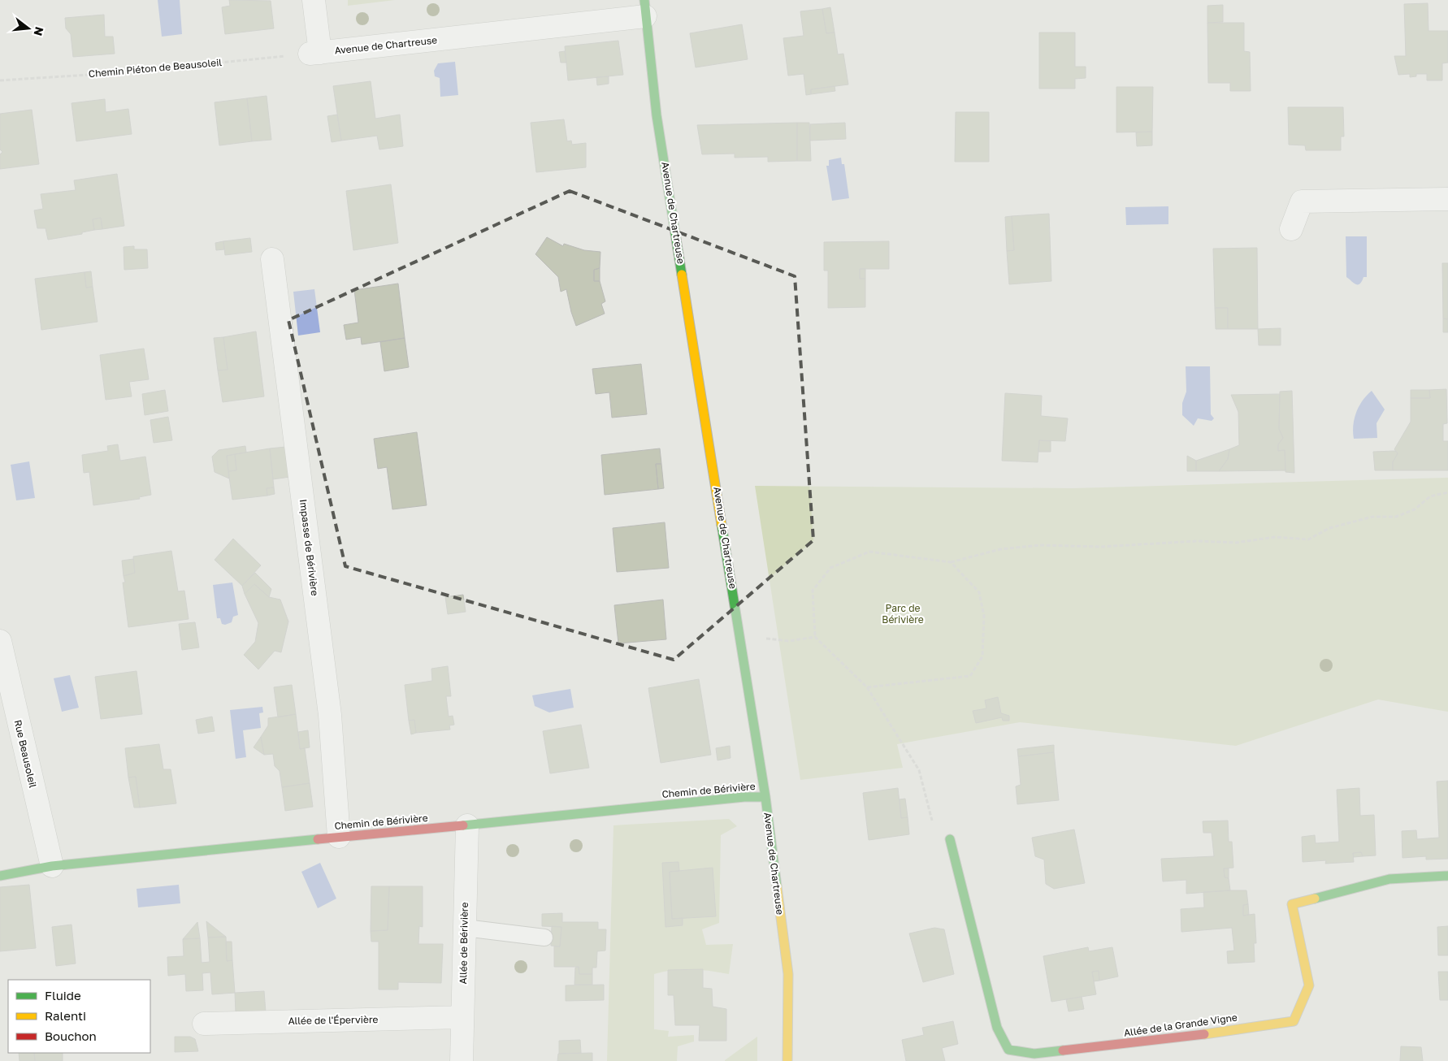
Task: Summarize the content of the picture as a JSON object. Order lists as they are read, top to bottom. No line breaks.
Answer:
{"streets":{"street":["Avenue de Chartreuse","Impasse de Bérivière","Rue Beausoleil","Chemin de Bérivière","Allée de Bérivière","Allée de l'Épervière","Allée de la Grande Vigne"],"path":["Chemin Piéton de Beausoleil"]},"crossings":[["Avenue de Chartreuse","Chemin Piéton de Beausoleil"],["Avenue de Chartreuse","Chemin de Bérivière"],["Impasse de Bérivière","Chemin de Bérivière"],["Rue Beausoleil","Chemin de Bérivière"],["Chemin de Bérivière","Allée de Bérivière"],["Allée de Bérivière","Allée de l'Épervière"]],"parks":["Parc de Bérivière"],"legend":["Fluide","Ralenti","Bouchon"],"north":"right"}
